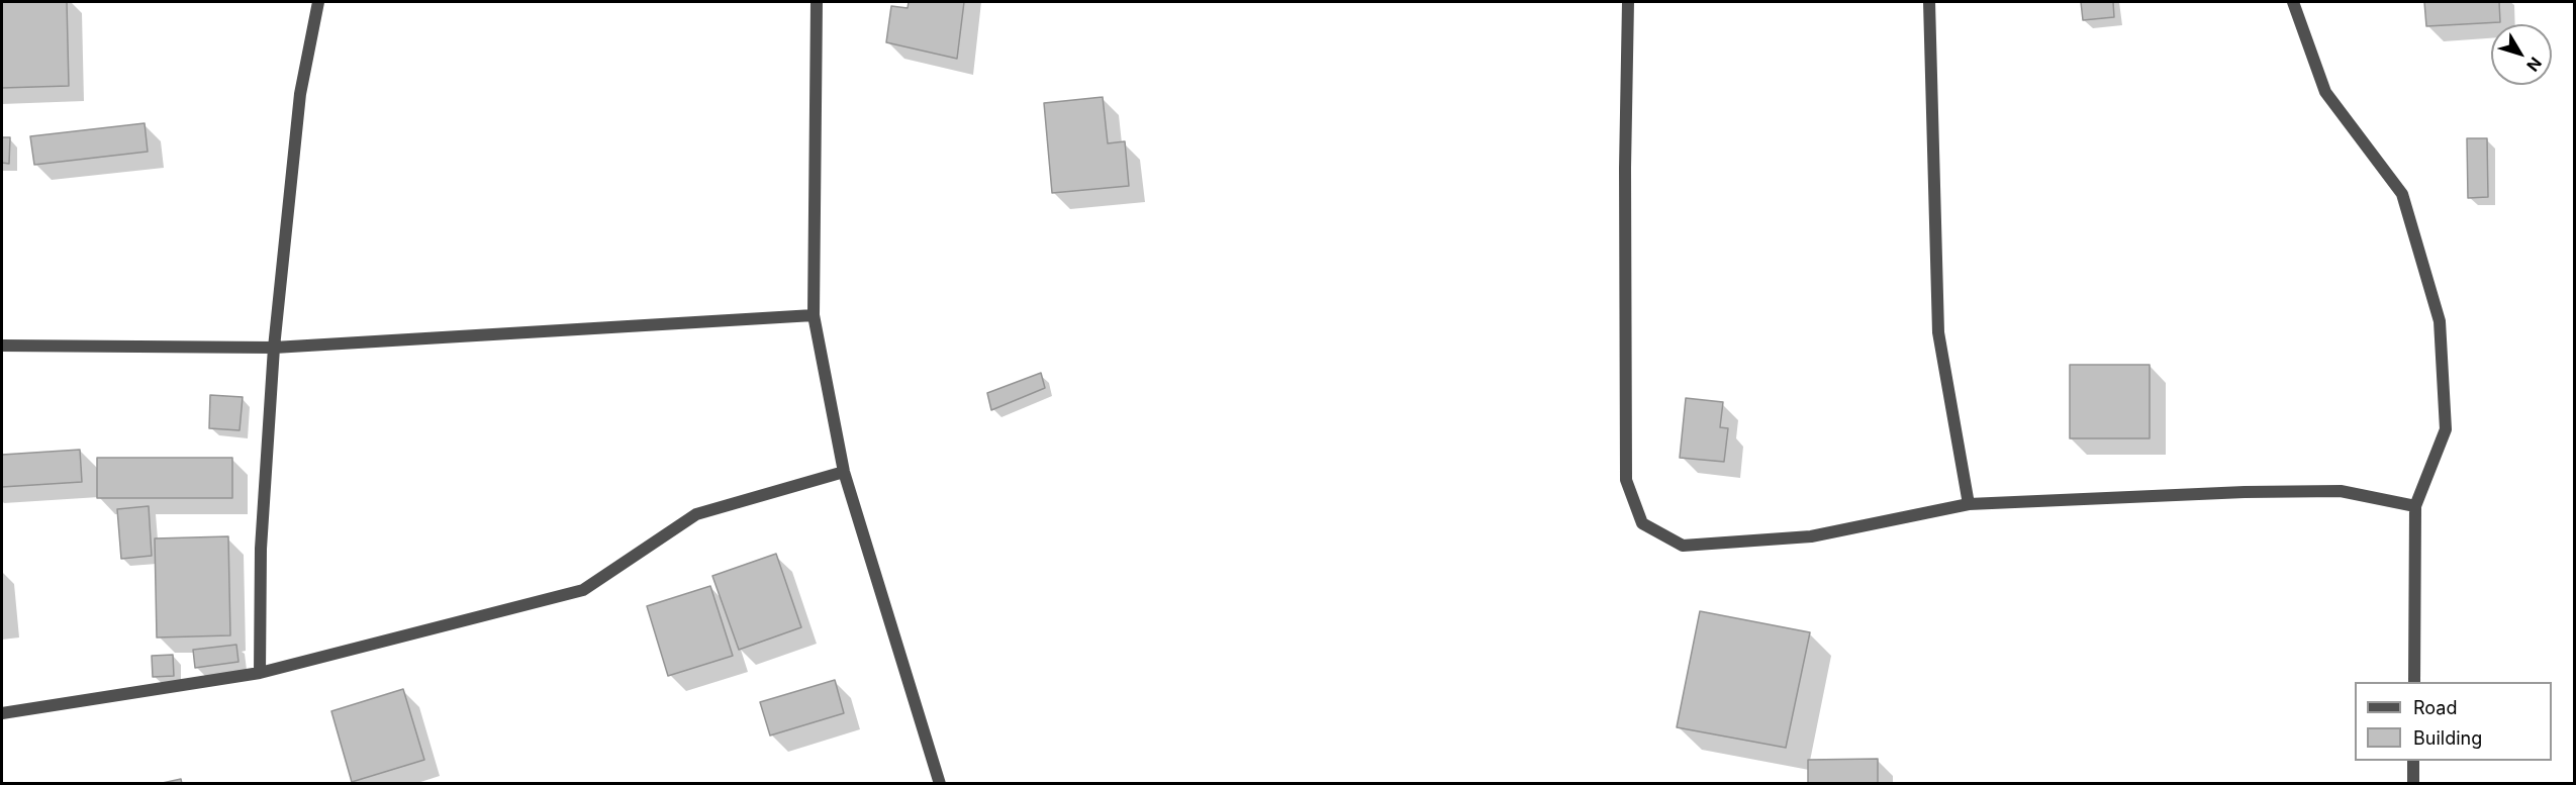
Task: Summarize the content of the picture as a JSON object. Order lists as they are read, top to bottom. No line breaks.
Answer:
{"legend":["Road","Building"],"north":"bottom right"}
